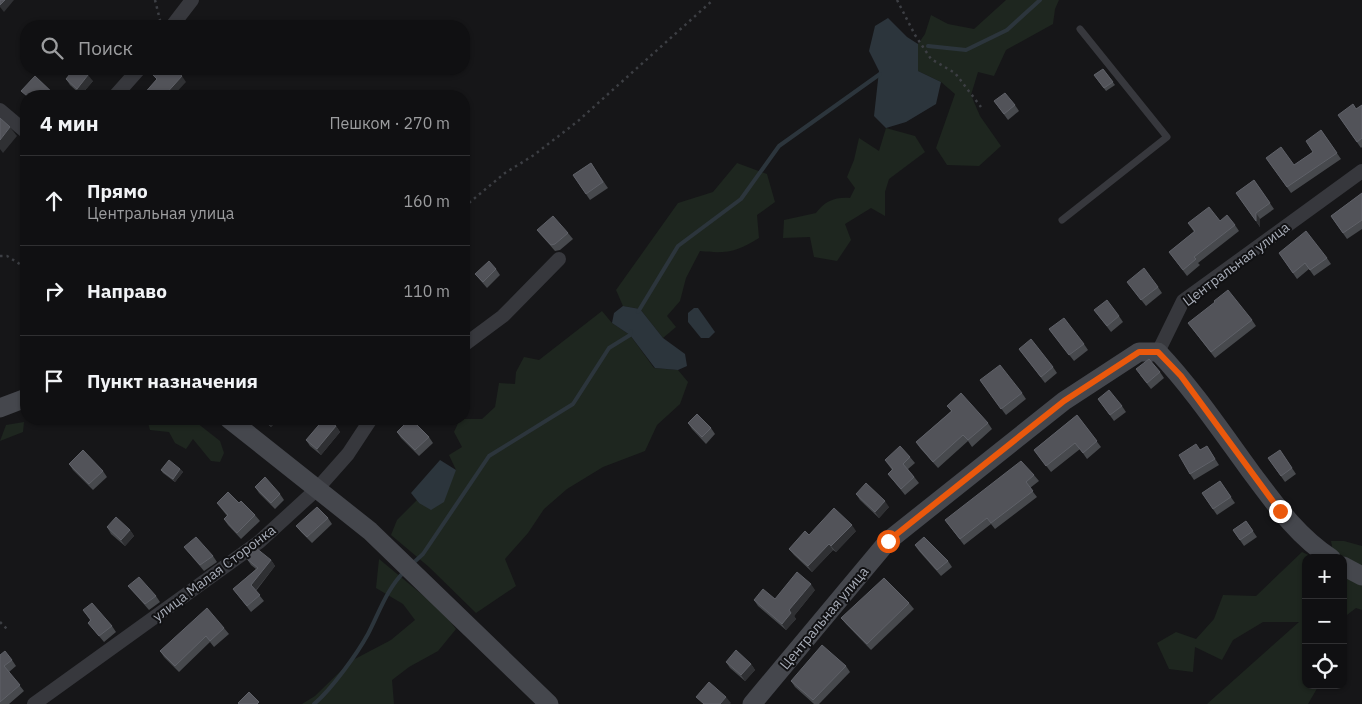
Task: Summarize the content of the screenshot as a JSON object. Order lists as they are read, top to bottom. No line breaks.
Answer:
{"streets":{"street":["Центральная улица","улица Малая Сторонка"]},"page":{"search":"Поиск","heading":["4 мин","Пешком · 270 m"],"list":[["Прямо","Центральная улица","160 m"],["Направо","110 m"],"Пункт назначения"],"map_buttons":["+","−"]}}
